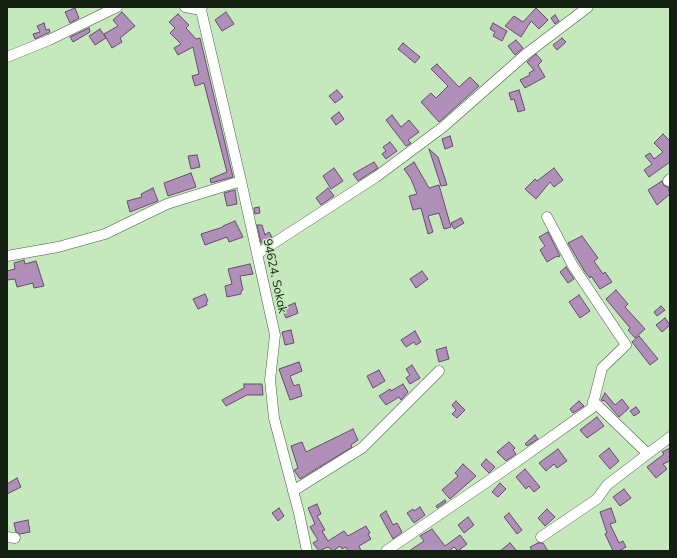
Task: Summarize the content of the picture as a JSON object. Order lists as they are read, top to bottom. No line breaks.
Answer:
{"streets":{"street":["94624. Sokak"]}}
